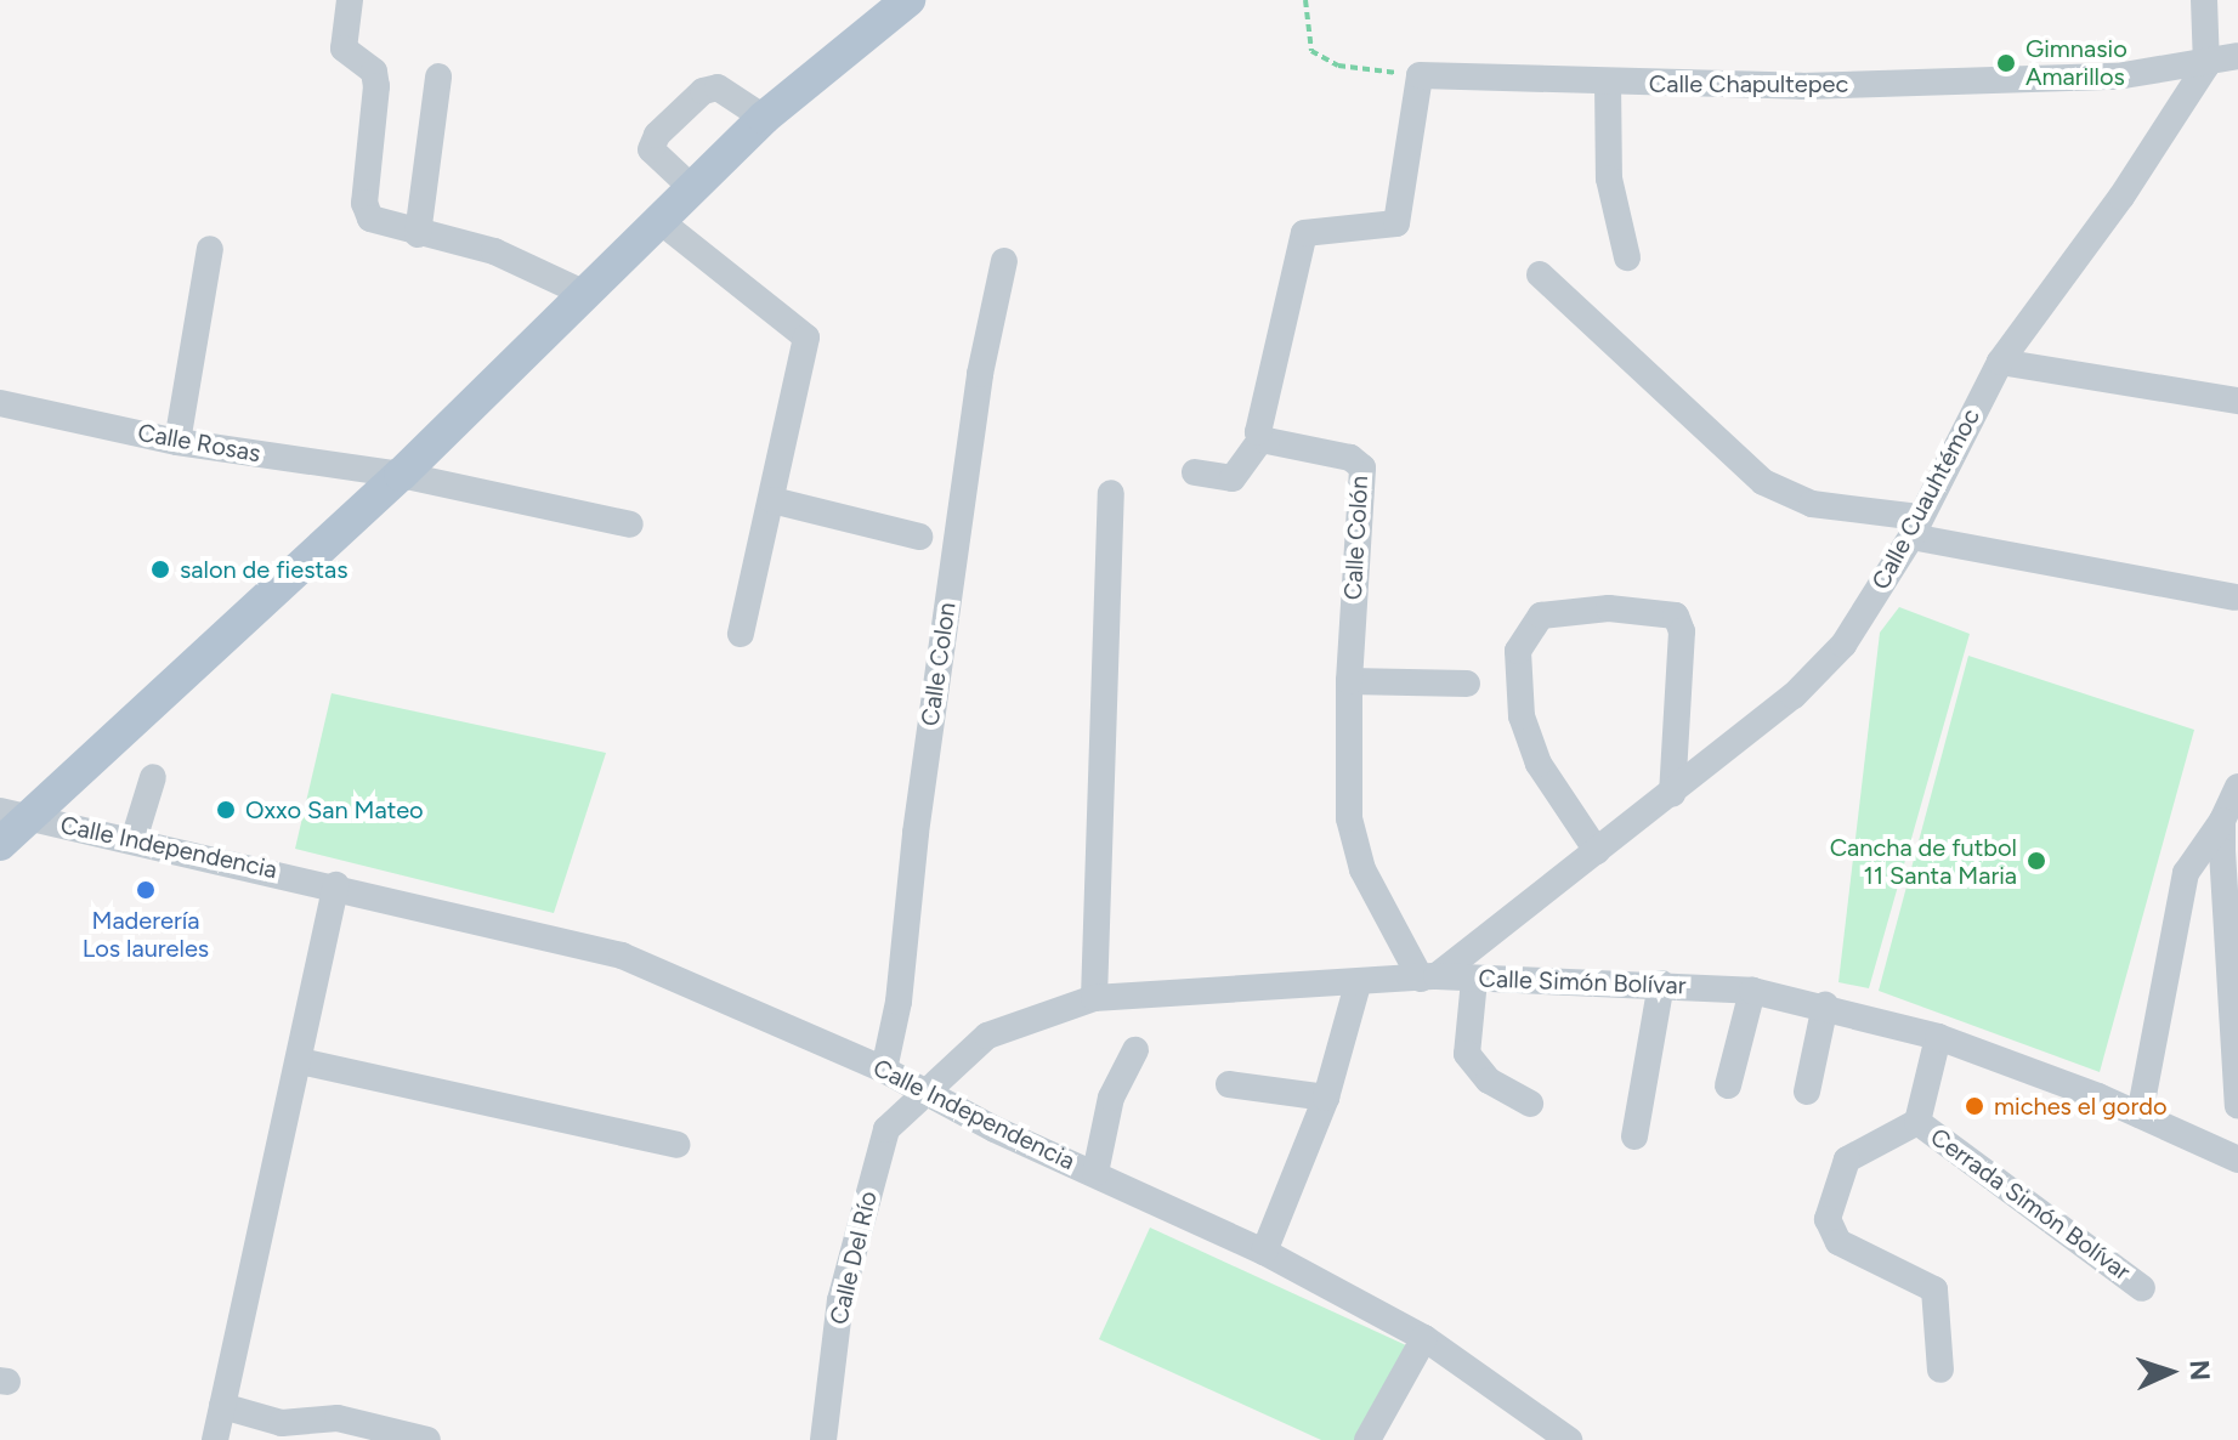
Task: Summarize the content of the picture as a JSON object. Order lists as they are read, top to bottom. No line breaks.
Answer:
{"streets":{"street":["Calle Chapultepec","Calle Rosas","Calle Cuauhtémoc","Calle Colón","Calle Colon","Calle Independencia","Calle Simón Bolívar","Cerrada Simón Bolívar","Calle Del Río"]},"crossings":[["Calle Chapultepec","Calle Cuauhtémoc"],["Calle Cuauhtémoc","Calle Colón"],["Calle Cuauhtémoc","Calle Simón Bolívar"],["Calle Colón","Calle Simón Bolívar"],["Calle Colon","Calle Independencia"],["Calle Independencia","Calle Simón Bolívar"],["Calle Independencia","Calle Del Río"],["Calle Simón Bolívar","Cerrada Simón Bolívar"],["Calle Simón Bolívar","Calle Del Río"]],"places":["Gimnasio Amarillos","salon de fiestas","Oxxo San Mateo","Cancha de futbol 11 Santa Maria","Maderería Los laureles","miches el gordo"],"north":"right"}
